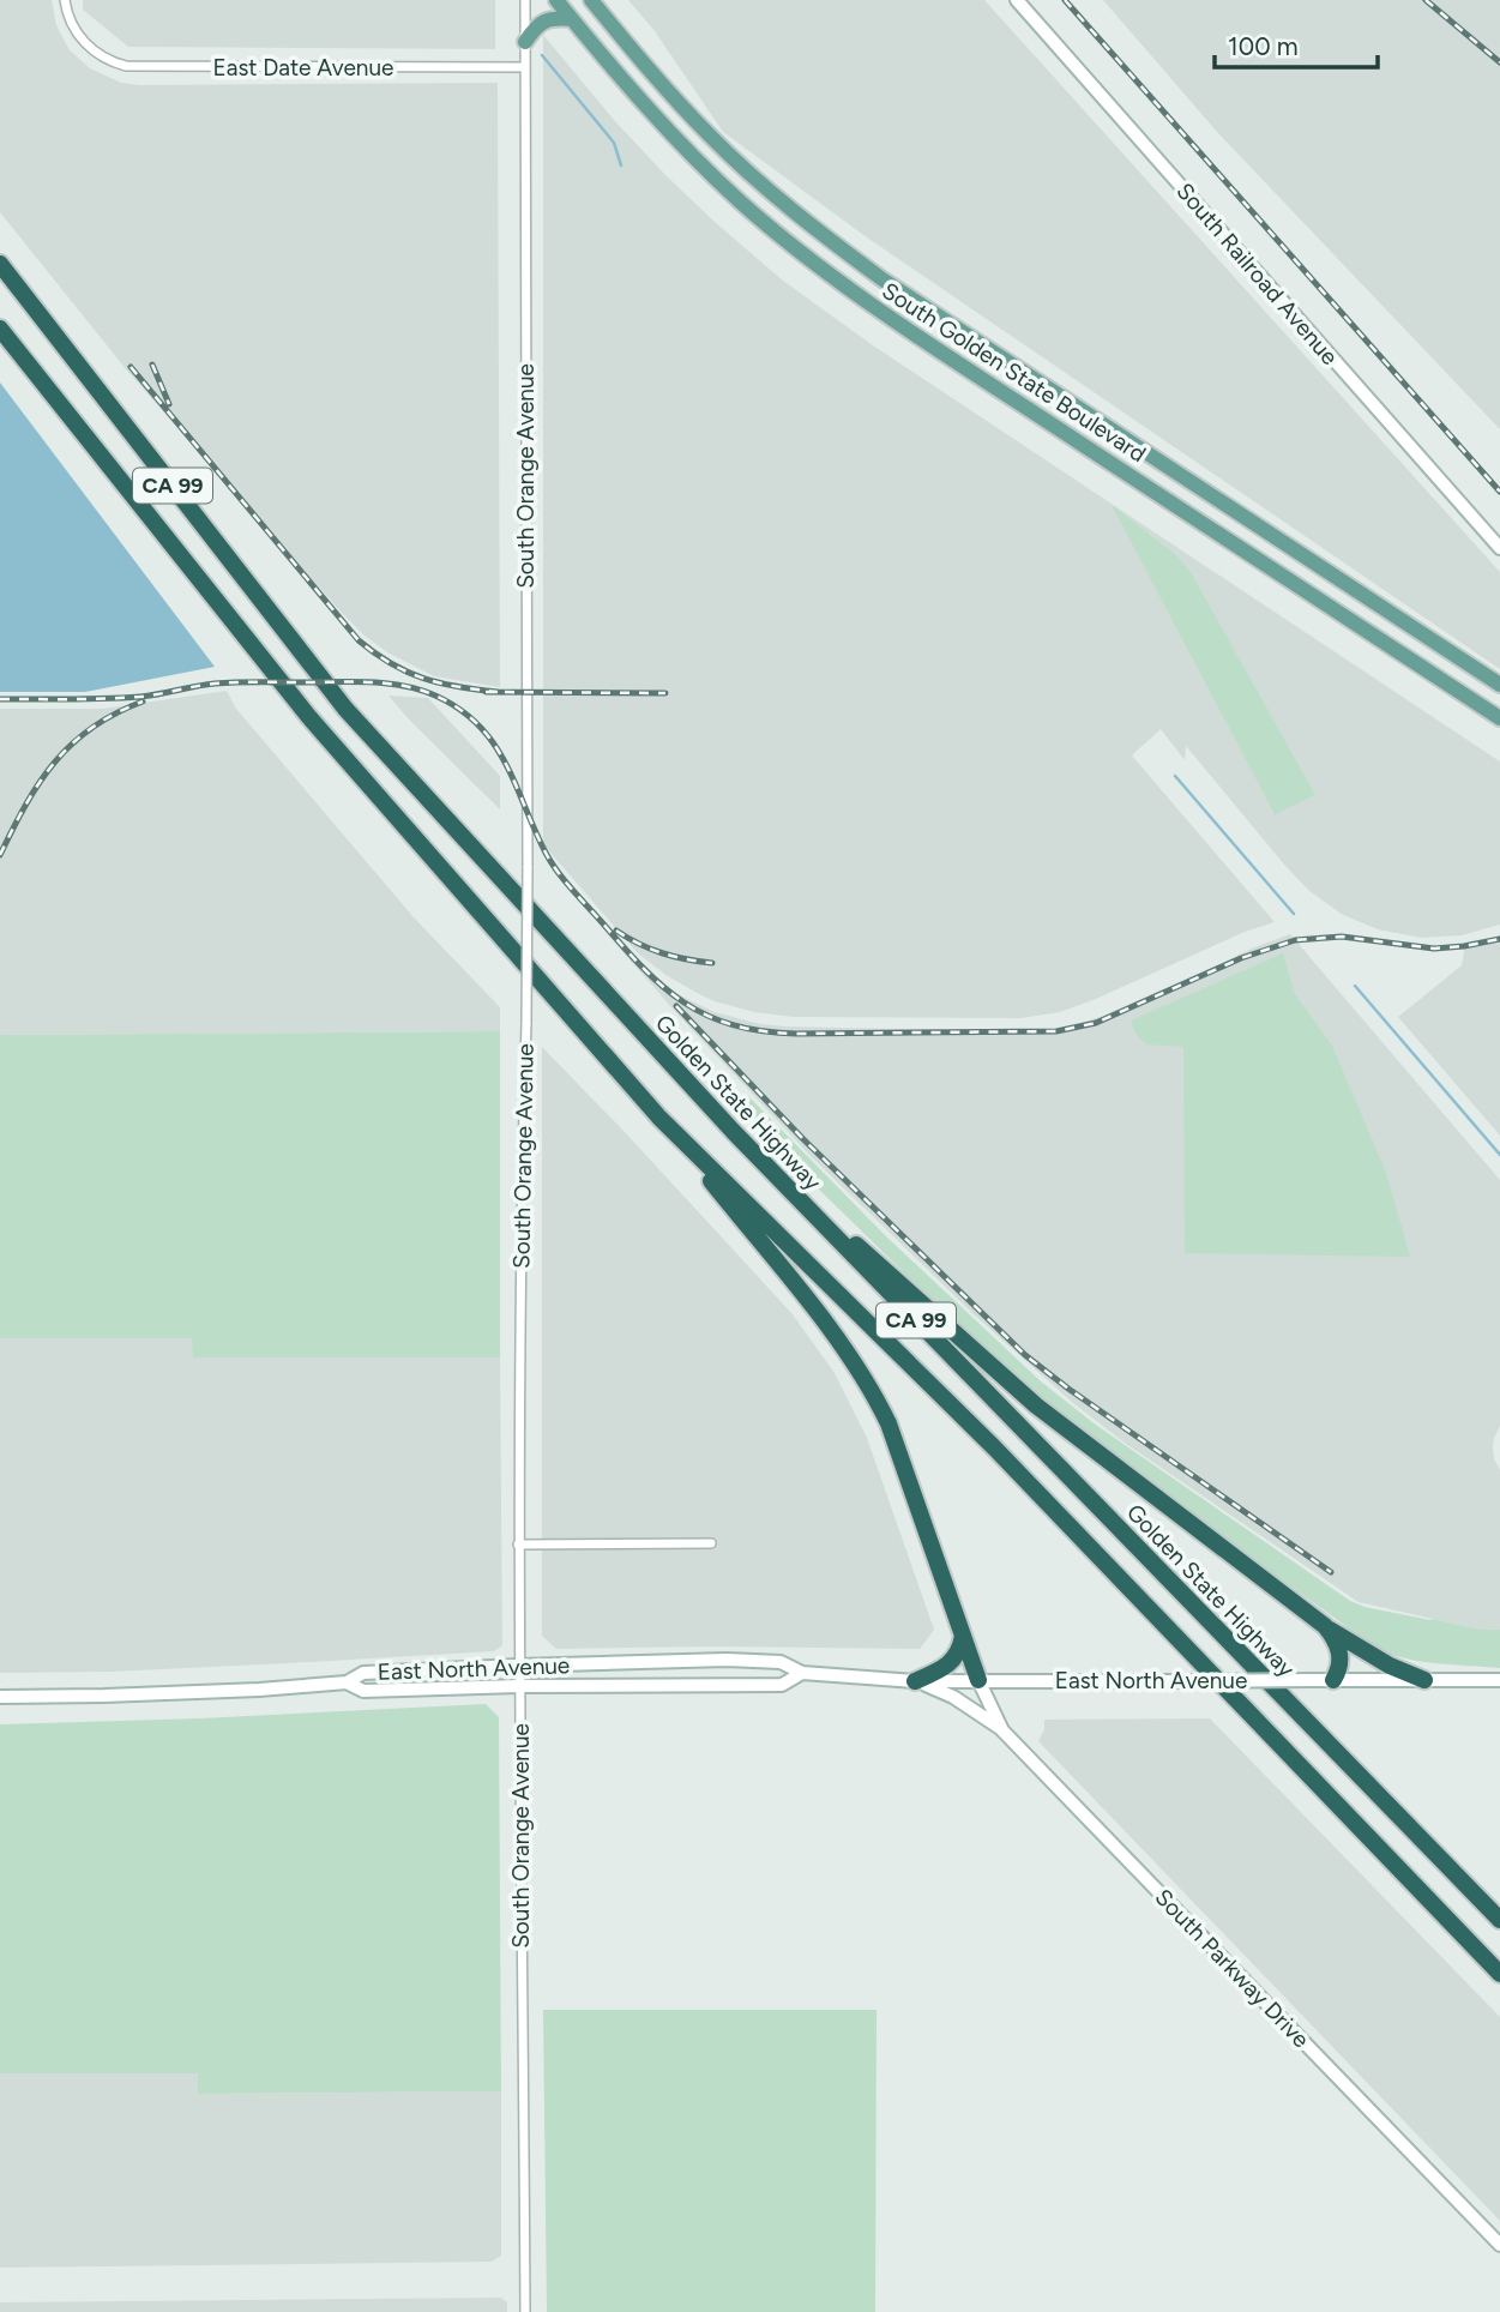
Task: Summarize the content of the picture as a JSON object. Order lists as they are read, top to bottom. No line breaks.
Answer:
{"streets":{"highway":["CA 99","Golden State Highway"],"main road":["South Golden State Boulevard"],"street":["East Date Avenue","South Railroad Avenue","South Orange Avenue","East North Avenue","South Parkway Drive"]},"crossings":[["East Date Avenue","South Orange Avenue"],["South Orange Avenue","East North Avenue"],["East North Avenue","South Parkway Drive"]],"scale_bar":"100 m"}
